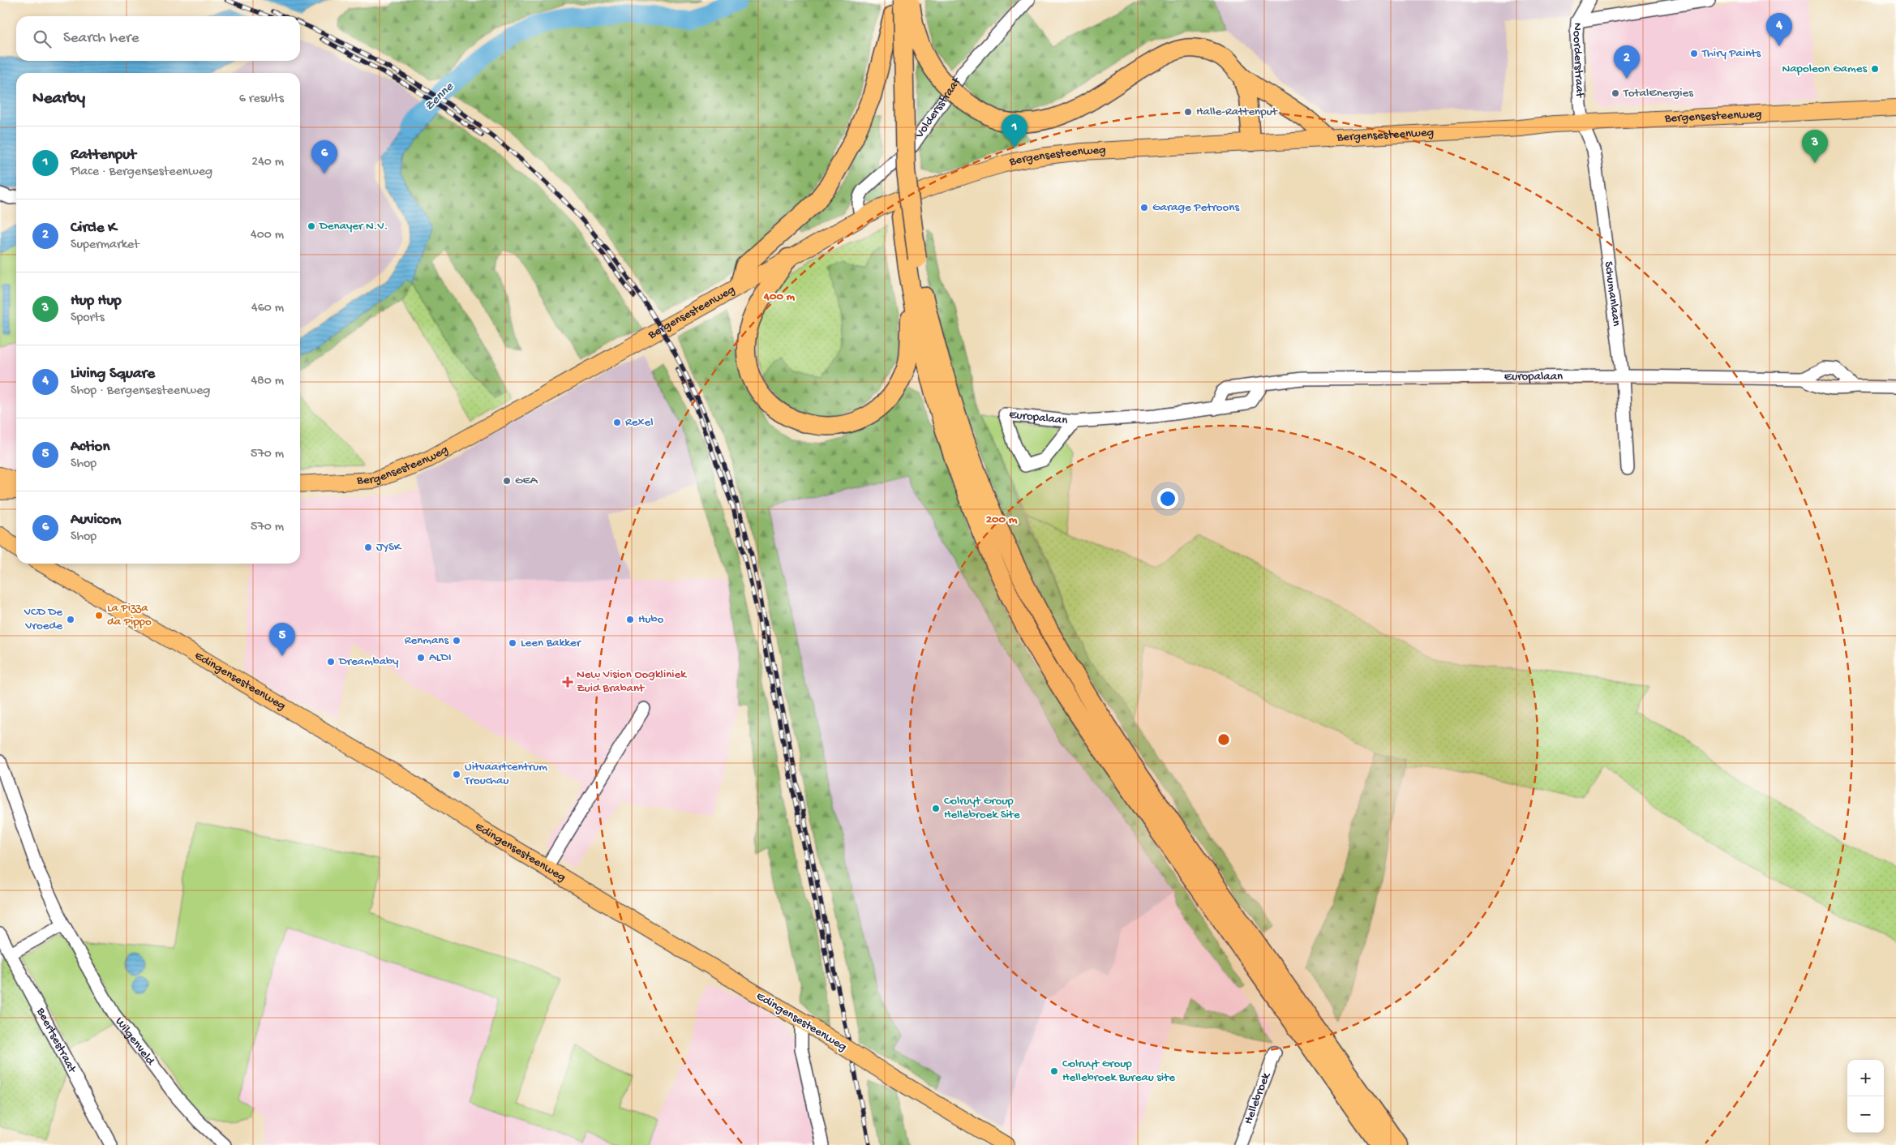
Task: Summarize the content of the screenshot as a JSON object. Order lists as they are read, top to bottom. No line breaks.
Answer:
{"streets":{"main road":["Bergensesteenweg","Edingensesteenweg"],"street":["Noorderstraat","Voldersstraat","Schumanlaan","Europalaan","Beertsestraat","Wilgenveld","Hellebroek"]},"crossings":[["Noorderstraat","Bergensesteenweg"],["Noorderstraat","Schumanlaan"],["Voldersstraat","Bergensesteenweg"],["Bergensesteenweg","Schumanlaan"],["Schumanlaan","Europalaan"]],"water":["Zenne"],"places":{"other":["Thiry Paints","Napoleon Games","TotalEnergies","Halle-Rattenput","Garage Petroons","Denayer N.V.","Rexel","GEA","JYSK","La Pizza da Pippo","VCD De Vroede","Hubo","Renmans","Leen Bakker","ALDI","Dreambaby","Uitvaartcentrum Trouchau","Colruyt Group Hellebroek Site","Colruyt Group Hellebroek Bureau site"],"health":["New Vision Oogkliniek Zuid Brabant"]},"page":{"pins":["4","2","1","3","6","5"],"search":"Search here","heading":["Nearby","6 results"],"list":[{"mark":"1","name":"Rattenput","note":"Place · Bergensesteenweg","value":"240 m"},{"mark":"2","name":"Circle K","note":"Supermarket","value":"400 m"},{"mark":"3","name":"Hup Hup","note":"Sports","value":"460 m"},{"mark":"4","name":"Living Square","note":"Shop · Bergensesteenweg","value":"480 m"},{"mark":"5","name":"Action","note":"Shop","value":"570 m"},{"mark":"6","name":"Auvicom","note":"Shop","value":"570 m"}],"map_buttons":["+","−"]},"rings":["400 m","200 m"]}
